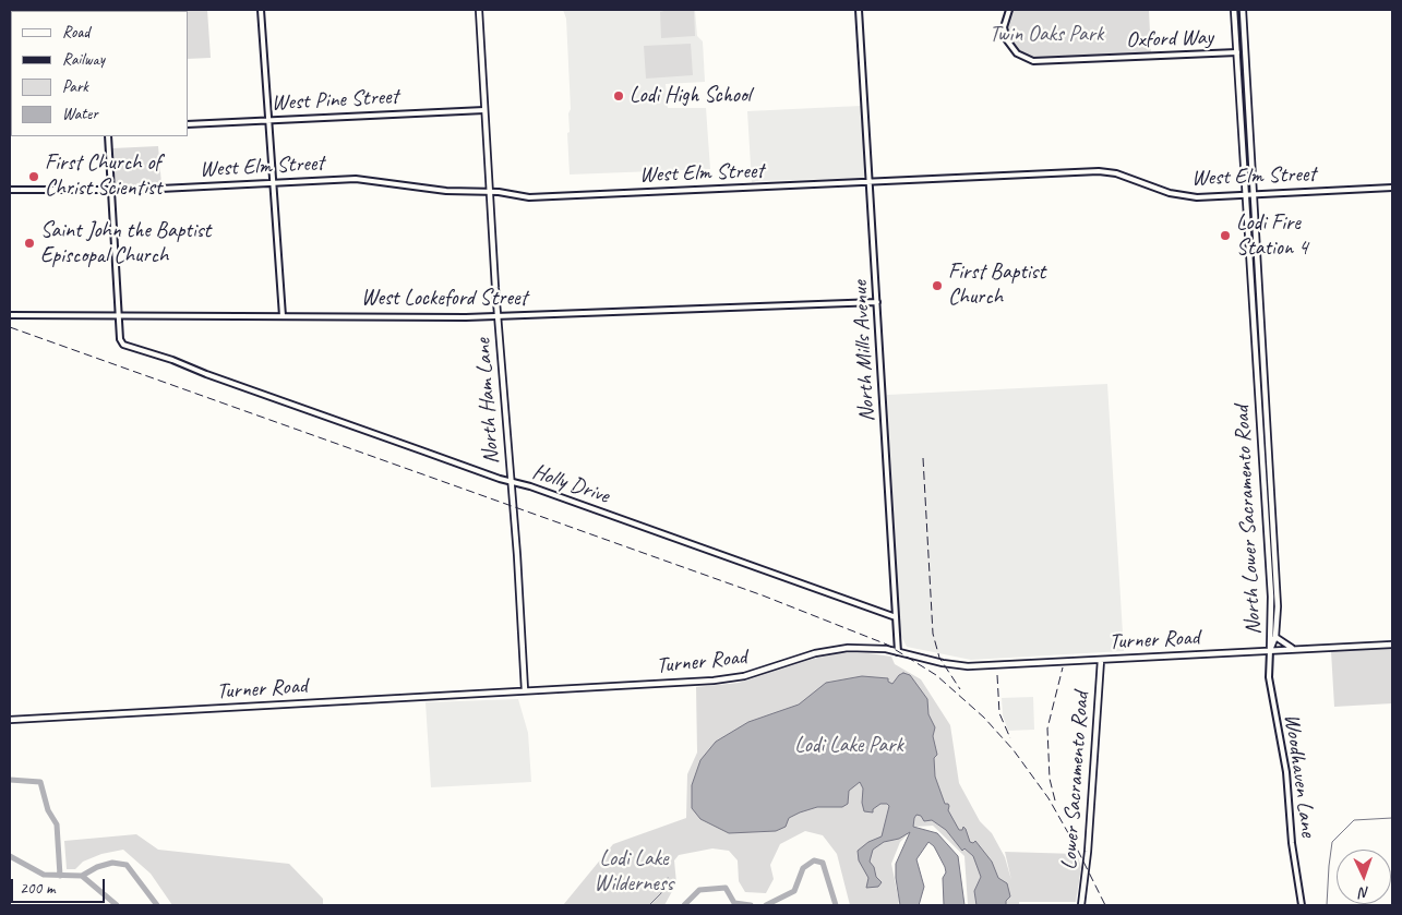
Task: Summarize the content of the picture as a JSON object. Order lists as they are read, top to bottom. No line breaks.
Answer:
{"streets":{"main road":["North Ham Lane","North Lower Sacramento Road","Turner Road","Lower Sacramento Road"],"street":["Oxford Way","West Pine Street","West Elm Street","West Lockeford Street","North Mills Avenue","Holly Drive","Woodhaven Lane"]},"crossings":[["Oxford Way","North Lower Sacramento Road"],["West Pine Street","North Ham Lane"],["West Elm Street","North Mills Avenue"],["West Elm Street","North Ham Lane"],["West Elm Street","North Lower Sacramento Road"],["West Lockeford Street","North Mills Avenue"],["West Lockeford Street","North Ham Lane"],["West Lockeford Street","Holly Drive"],["North Mills Avenue","Holly Drive"],["North Mills Avenue","Turner Road"],["North Ham Lane","Holly Drive"],["North Ham Lane","Turner Road"],["North Lower Sacramento Road","Turner Road"],["North Lower Sacramento Road","Woodhaven Lane"],["Turner Road","Woodhaven Lane"],["Turner Road","Lower Sacramento Road"]],"parks":["Twin Oaks Park","Lodi Lake Park","Lodi Lake Wilderness"],"places":["Lodi High School","First Church of Christ Scientist","Lodi Fire Station 4","Saint John the Baptist Episcopal Church","First Baptist Church"],"legend":["Road","Railway","Park","Water"],"scale_bar":"200 m","north":"bottom"}
